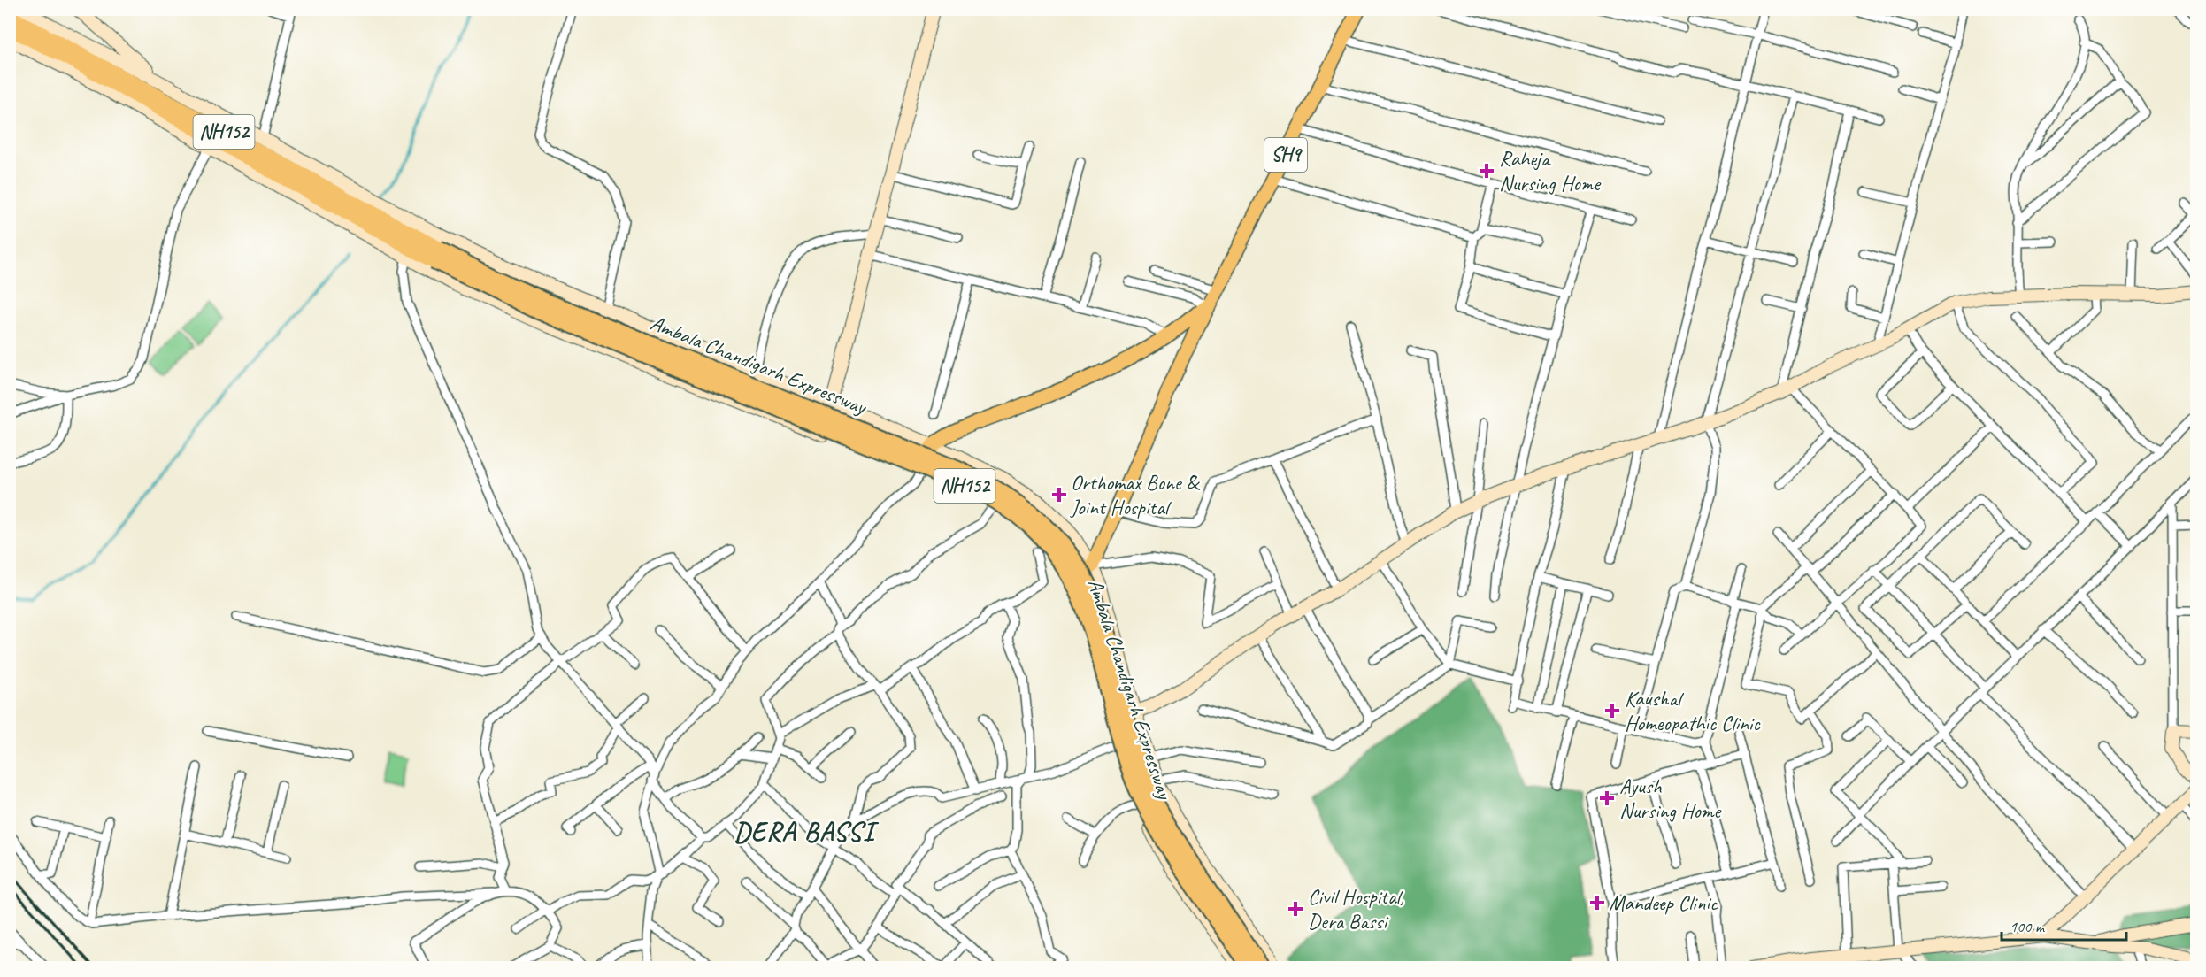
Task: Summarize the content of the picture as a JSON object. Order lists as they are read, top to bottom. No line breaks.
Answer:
{"streets":{"highway":["NH152","Ambala Chandigarh Expressway"],"main road":["SH9"]},"districts":["DERA BASSI"],"places":{"health":["Raheja Nursing Home","Orthomax Bone & Joint Hospital","Kaushal Homeopathic Clinic","Ayush Nursing Home","Mandeep Clinic","Civil Hospital, Dera Bassi"]},"scale_bar":"100 m"}
